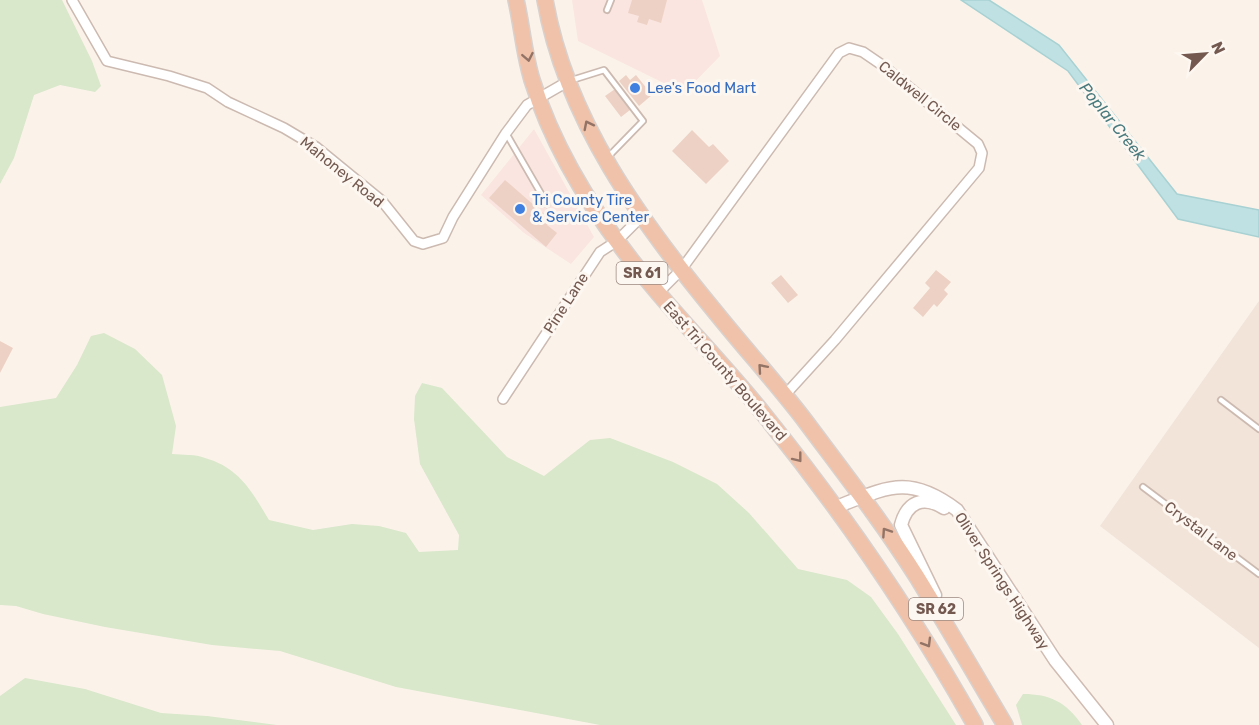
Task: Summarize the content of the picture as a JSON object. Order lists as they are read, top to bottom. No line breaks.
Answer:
{"streets":{"highway":["SR 61","East Tri County Boulevard","SR 62"],"main road":["Oliver Springs Highway"],"street":["Caldwell Circle","Mahoney Road","Pine Lane"],"lane":["Crystal Lane"]},"crossings":[["Caldwell Circle","East Tri County Boulevard"],["Mahoney Road","East Tri County Boulevard"],["Pine Lane","East Tri County Boulevard"],["East Tri County Boulevard","Oliver Springs Highway"]],"water":["Poplar Creek"],"places":["Lee's Food Mart","Tri County Tire & Service Center"],"north":"top right"}
